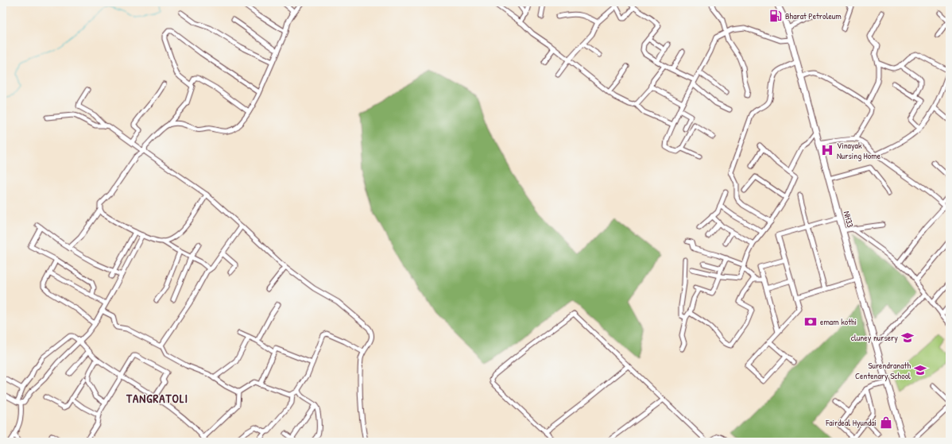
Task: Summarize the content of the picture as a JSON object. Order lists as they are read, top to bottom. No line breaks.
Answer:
{"streets":{"main road":["NH33"]},"districts":["TANGRATOLI"],"places":{"fuel station":["Bharat Petroleum"],"hospital":["Vinayak Nursing Home"],"bank":["emam kothi"],"school or university":["cluney nursery","Surendranath Centenary School"],"shop":["Fairdeal Hyundai"]}}
